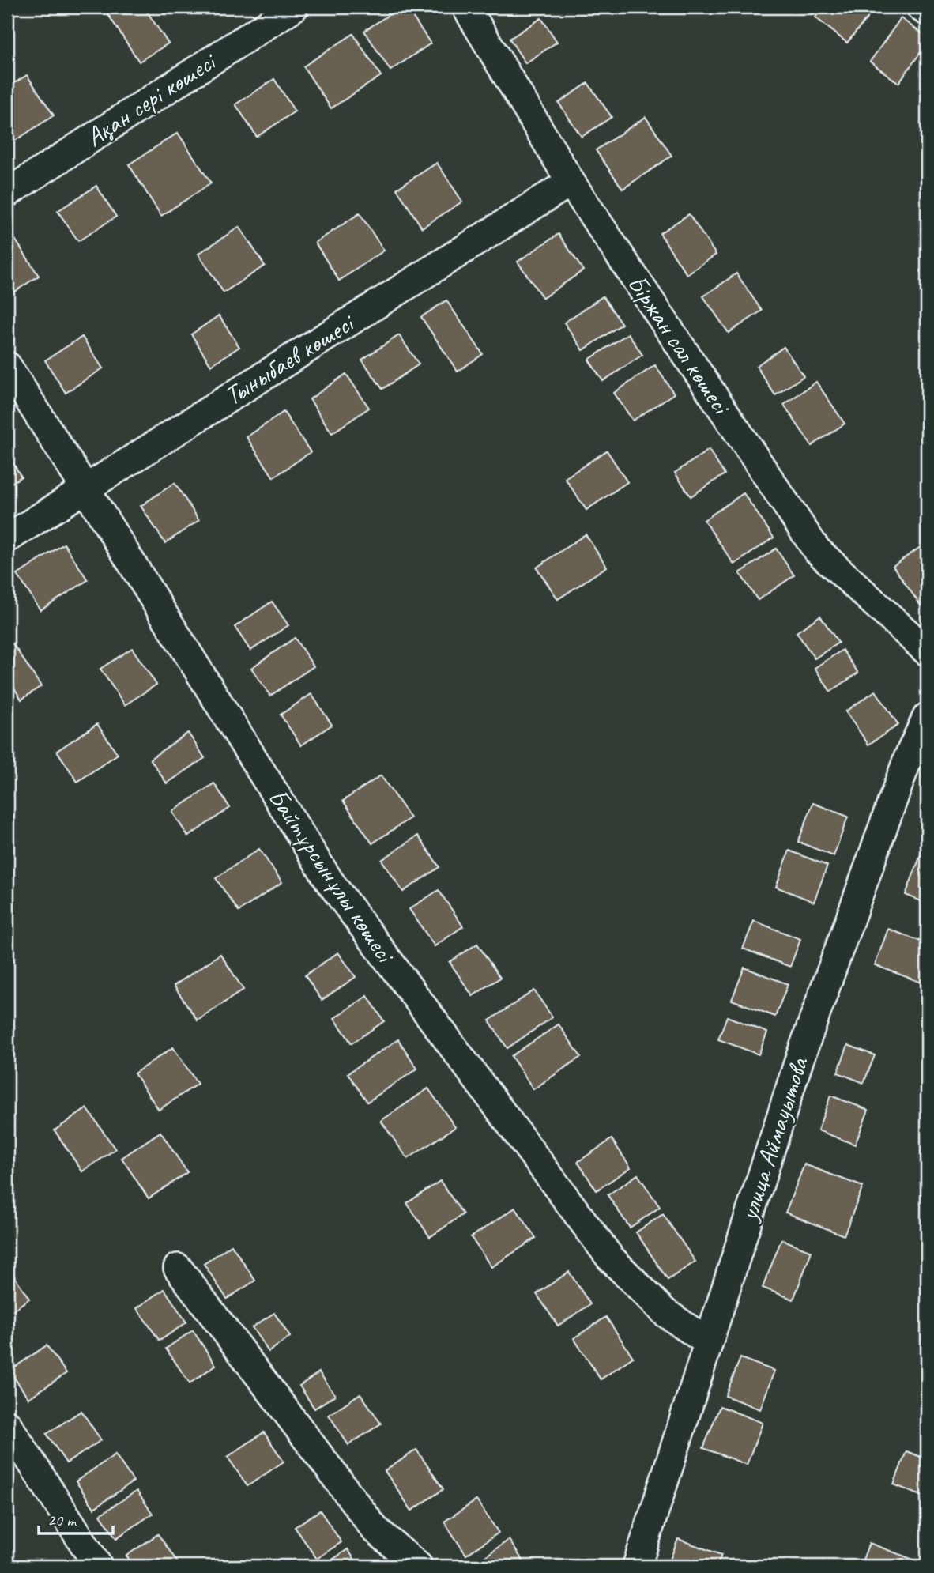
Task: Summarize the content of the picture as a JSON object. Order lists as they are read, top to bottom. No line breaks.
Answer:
{"streets":{"street":["Ақан сері көшесі","Біржан сал көшесі","Тыныбаев көшесі","Байтұрсынұлы көшесі","улица Аймауытова"]},"crossings":[["Біржан сал көшесі","Тыныбаев көшесі"],["Тыныбаев көшесі","Байтұрсынұлы көшесі"],["Байтұрсынұлы көшесі","улица Аймауытова"]],"scale_bar":"20 m"}
